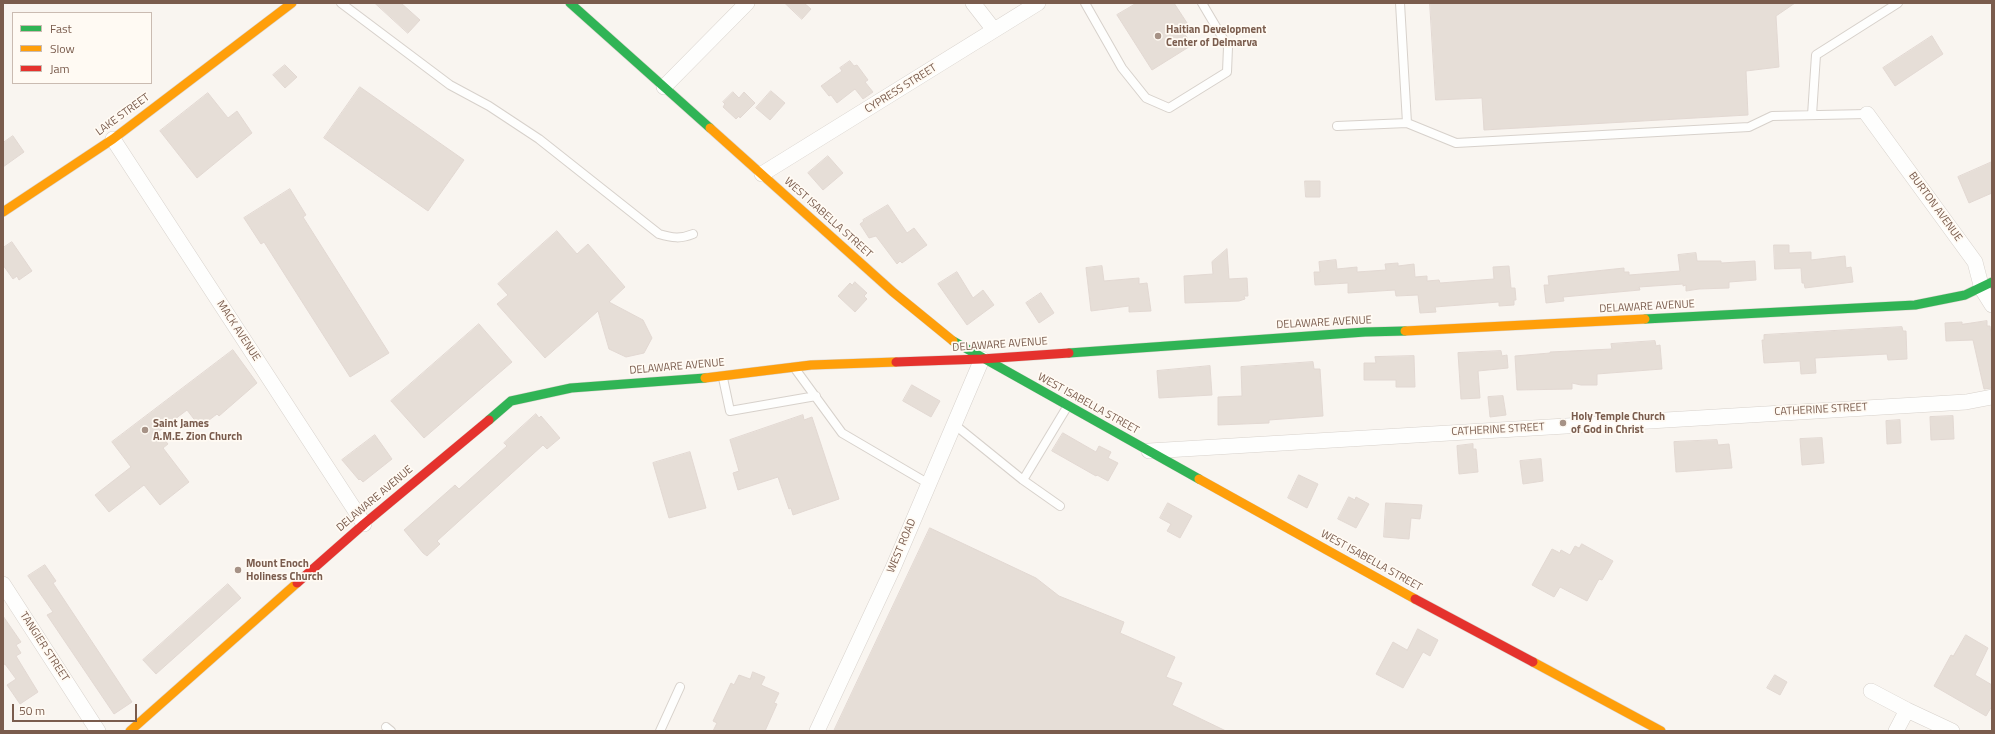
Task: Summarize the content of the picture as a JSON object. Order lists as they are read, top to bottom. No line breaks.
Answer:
{"streets":{"street":["CYPRESS STREET","LAKE STREET","BURTON AVENUE","WEST ISABELLA STREET","DELAWARE AVENUE","MACK AVENUE","CATHERINE STREET","WEST ROAD","TANGIER STREET"]},"crossings":[["CYPRESS STREET","WEST ISABELLA STREET"],["LAKE STREET","MACK AVENUE"],["BURTON AVENUE","DELAWARE AVENUE"],["WEST ISABELLA STREET","DELAWARE AVENUE"],["WEST ISABELLA STREET","CATHERINE STREET"],["WEST ISABELLA STREET","WEST ROAD"],["DELAWARE AVENUE","MACK AVENUE"],["DELAWARE AVENUE","WEST ROAD"]],"places":["Haitian Development Center of Delmarva","Holy Temple Church of God in Christ","Saint James A.M.E. Zion Church","Mount Enoch Holiness Church"],"legend":["Fast","Slow","Jam"],"scale_bar":"50 m"}
